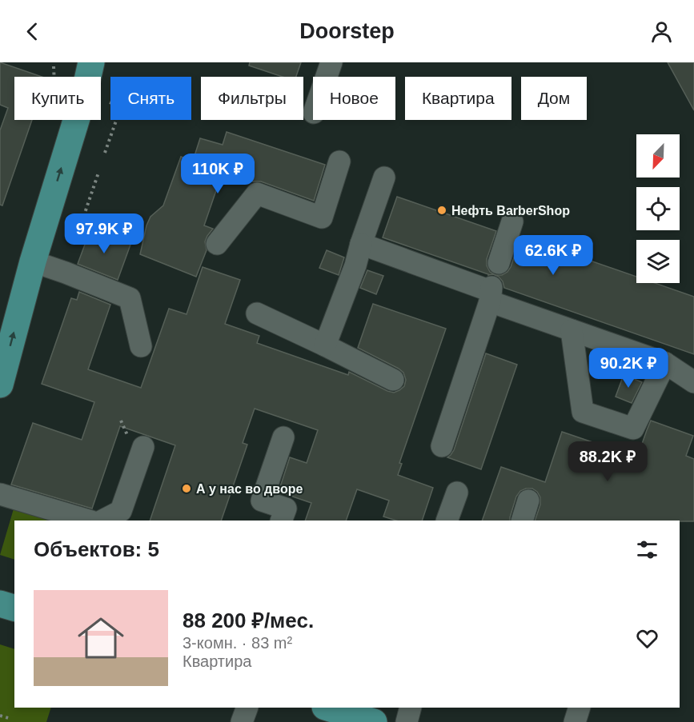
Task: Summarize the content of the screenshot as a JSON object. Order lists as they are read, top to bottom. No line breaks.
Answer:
{"places":["Нефть BarberShop","А у нас во дворе"],"north":"bottom left","page":{"header":"Doorstep","chip":["Купить","Снять","Фильтры","Новое","Квартира","Дом"],"price":["110K ₽","97.9K ₽","62.6K ₽","90.2K ₽","88.2K ₽"],"heading":"Объектов: 5","list":[{"name":"88 200 ₽/мес.","note":"3-комн. · 83 m² · Квартира"}]}}
